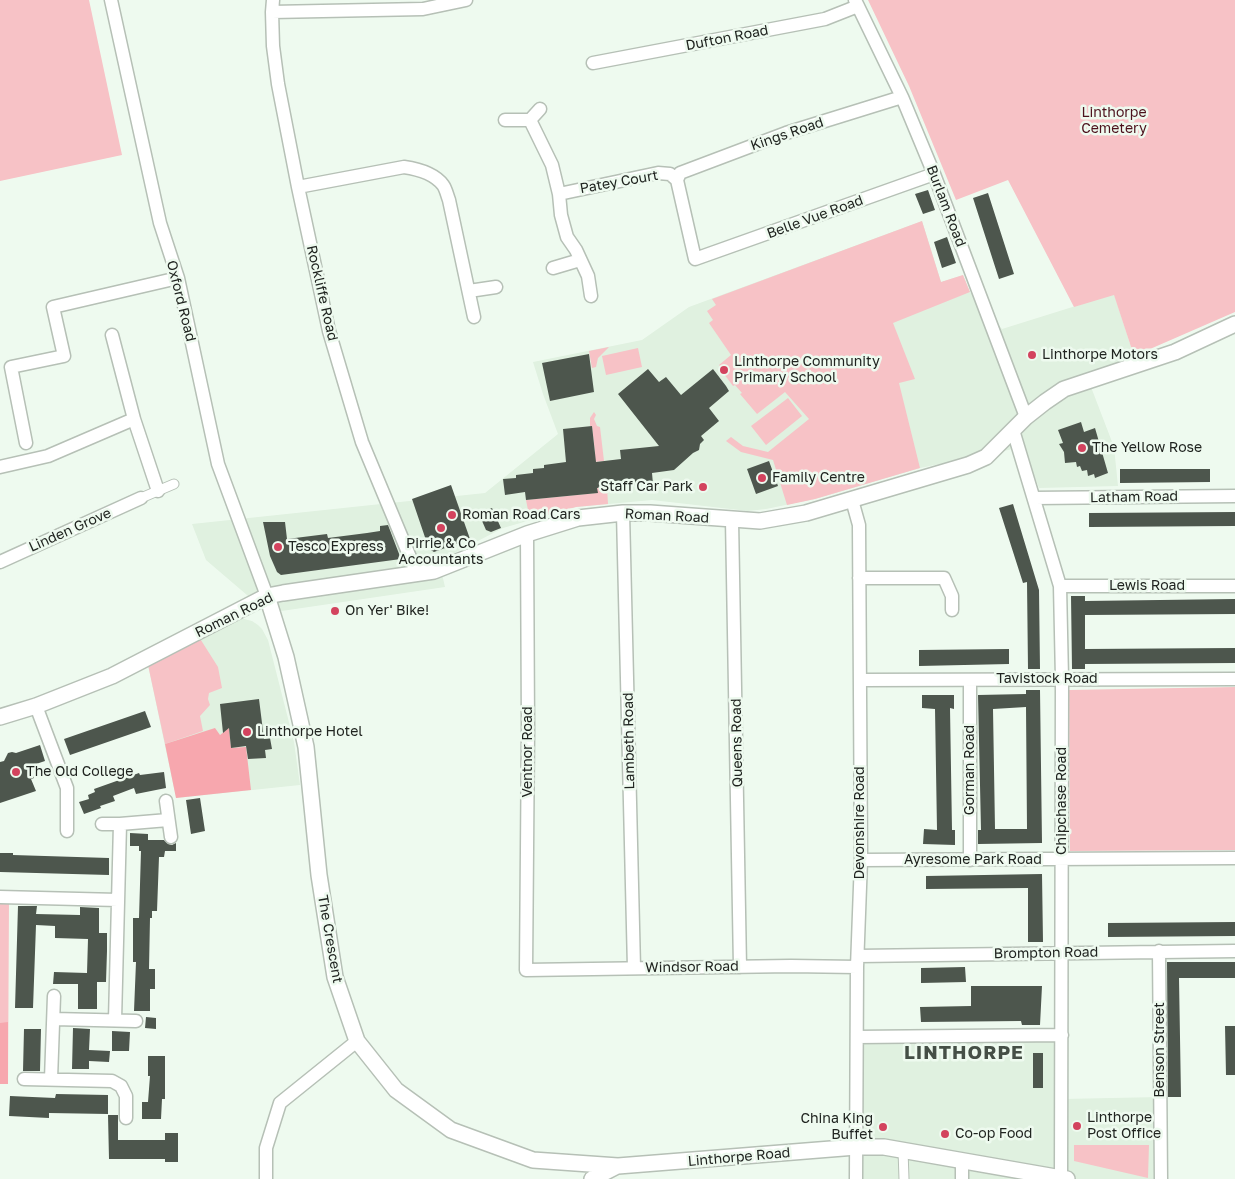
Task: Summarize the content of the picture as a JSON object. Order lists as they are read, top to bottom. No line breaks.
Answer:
{"streets":{"street":["Dufton Road","Kings Road","Patey Court","Burlam Road","Belle Vue Road","Rockliffe Road","Oxford Road","Latham Road","Roman Road","Linden Grove","Lewis Road","Tavistock Road","Lambeth Road","Queens Road","Ventnor Road","Gorman Road","Chipchase Road","Devonshire Road","Ayresome Park Road","The Crescent","Brompton Road","Windsor Road","Benson Street","Linthorpe Road"]},"crossings":[["Dufton Road","Burlam Road"],["Kings Road","Patey Court"],["Kings Road","Burlam Road"],["Kings Road","Belle Vue Road"],["Patey Court","Belle Vue Road"],["Burlam Road","Belle Vue Road"],["Burlam Road","Roman Road"],["Rockliffe Road","Roman Road"],["Oxford Road","Roman Road"],["Oxford Road","The Crescent"],["Latham Road","Chipchase Road"],["Roman Road","Lambeth Road"],["Roman Road","Queens Road"],["Roman Road","Ventnor Road"],["Roman Road","Chipchase Road"],["Roman Road","Devonshire Road"],["Roman Road","The Crescent"],["Lewis Road","Chipchase Road"],["Tavistock Road","Gorman Road"],["Tavistock Road","Chipchase Road"],["Tavistock Road","Devonshire Road"],["Lambeth Road","Windsor Road"],["Queens Road","Windsor Road"],["Ventnor Road","Windsor Road"],["Gorman Road","Ayresome Park Road"],["Chipchase Road","Ayresome Park Road"],["Chipchase Road","Brompton Road"],["Chipchase Road","Linthorpe Road"],["Devonshire Road","Ayresome Park Road"],["Devonshire Road","Brompton Road"],["Devonshire Road","Windsor Road"],["Devonshire Road","Linthorpe Road"],["The Crescent","Linthorpe Road"],["Brompton Road","Windsor Road"],["Brompton Road","Benson Street"]],"districts":["LINTHORPE"],"parks":["Linthorpe Cemetery"],"places":["Linthorpe Motors","Linthorpe Community Primary School","The Yellow Rose","Family Centre","Staff Car Park","Roman Road Cars","Pirrie & Co Accountants","Tesco Express","On Yer' Bike!","Linthorpe Hotel","The Old College","Linthorpe Post Office","China King Buffet","Co-op Food"]}
